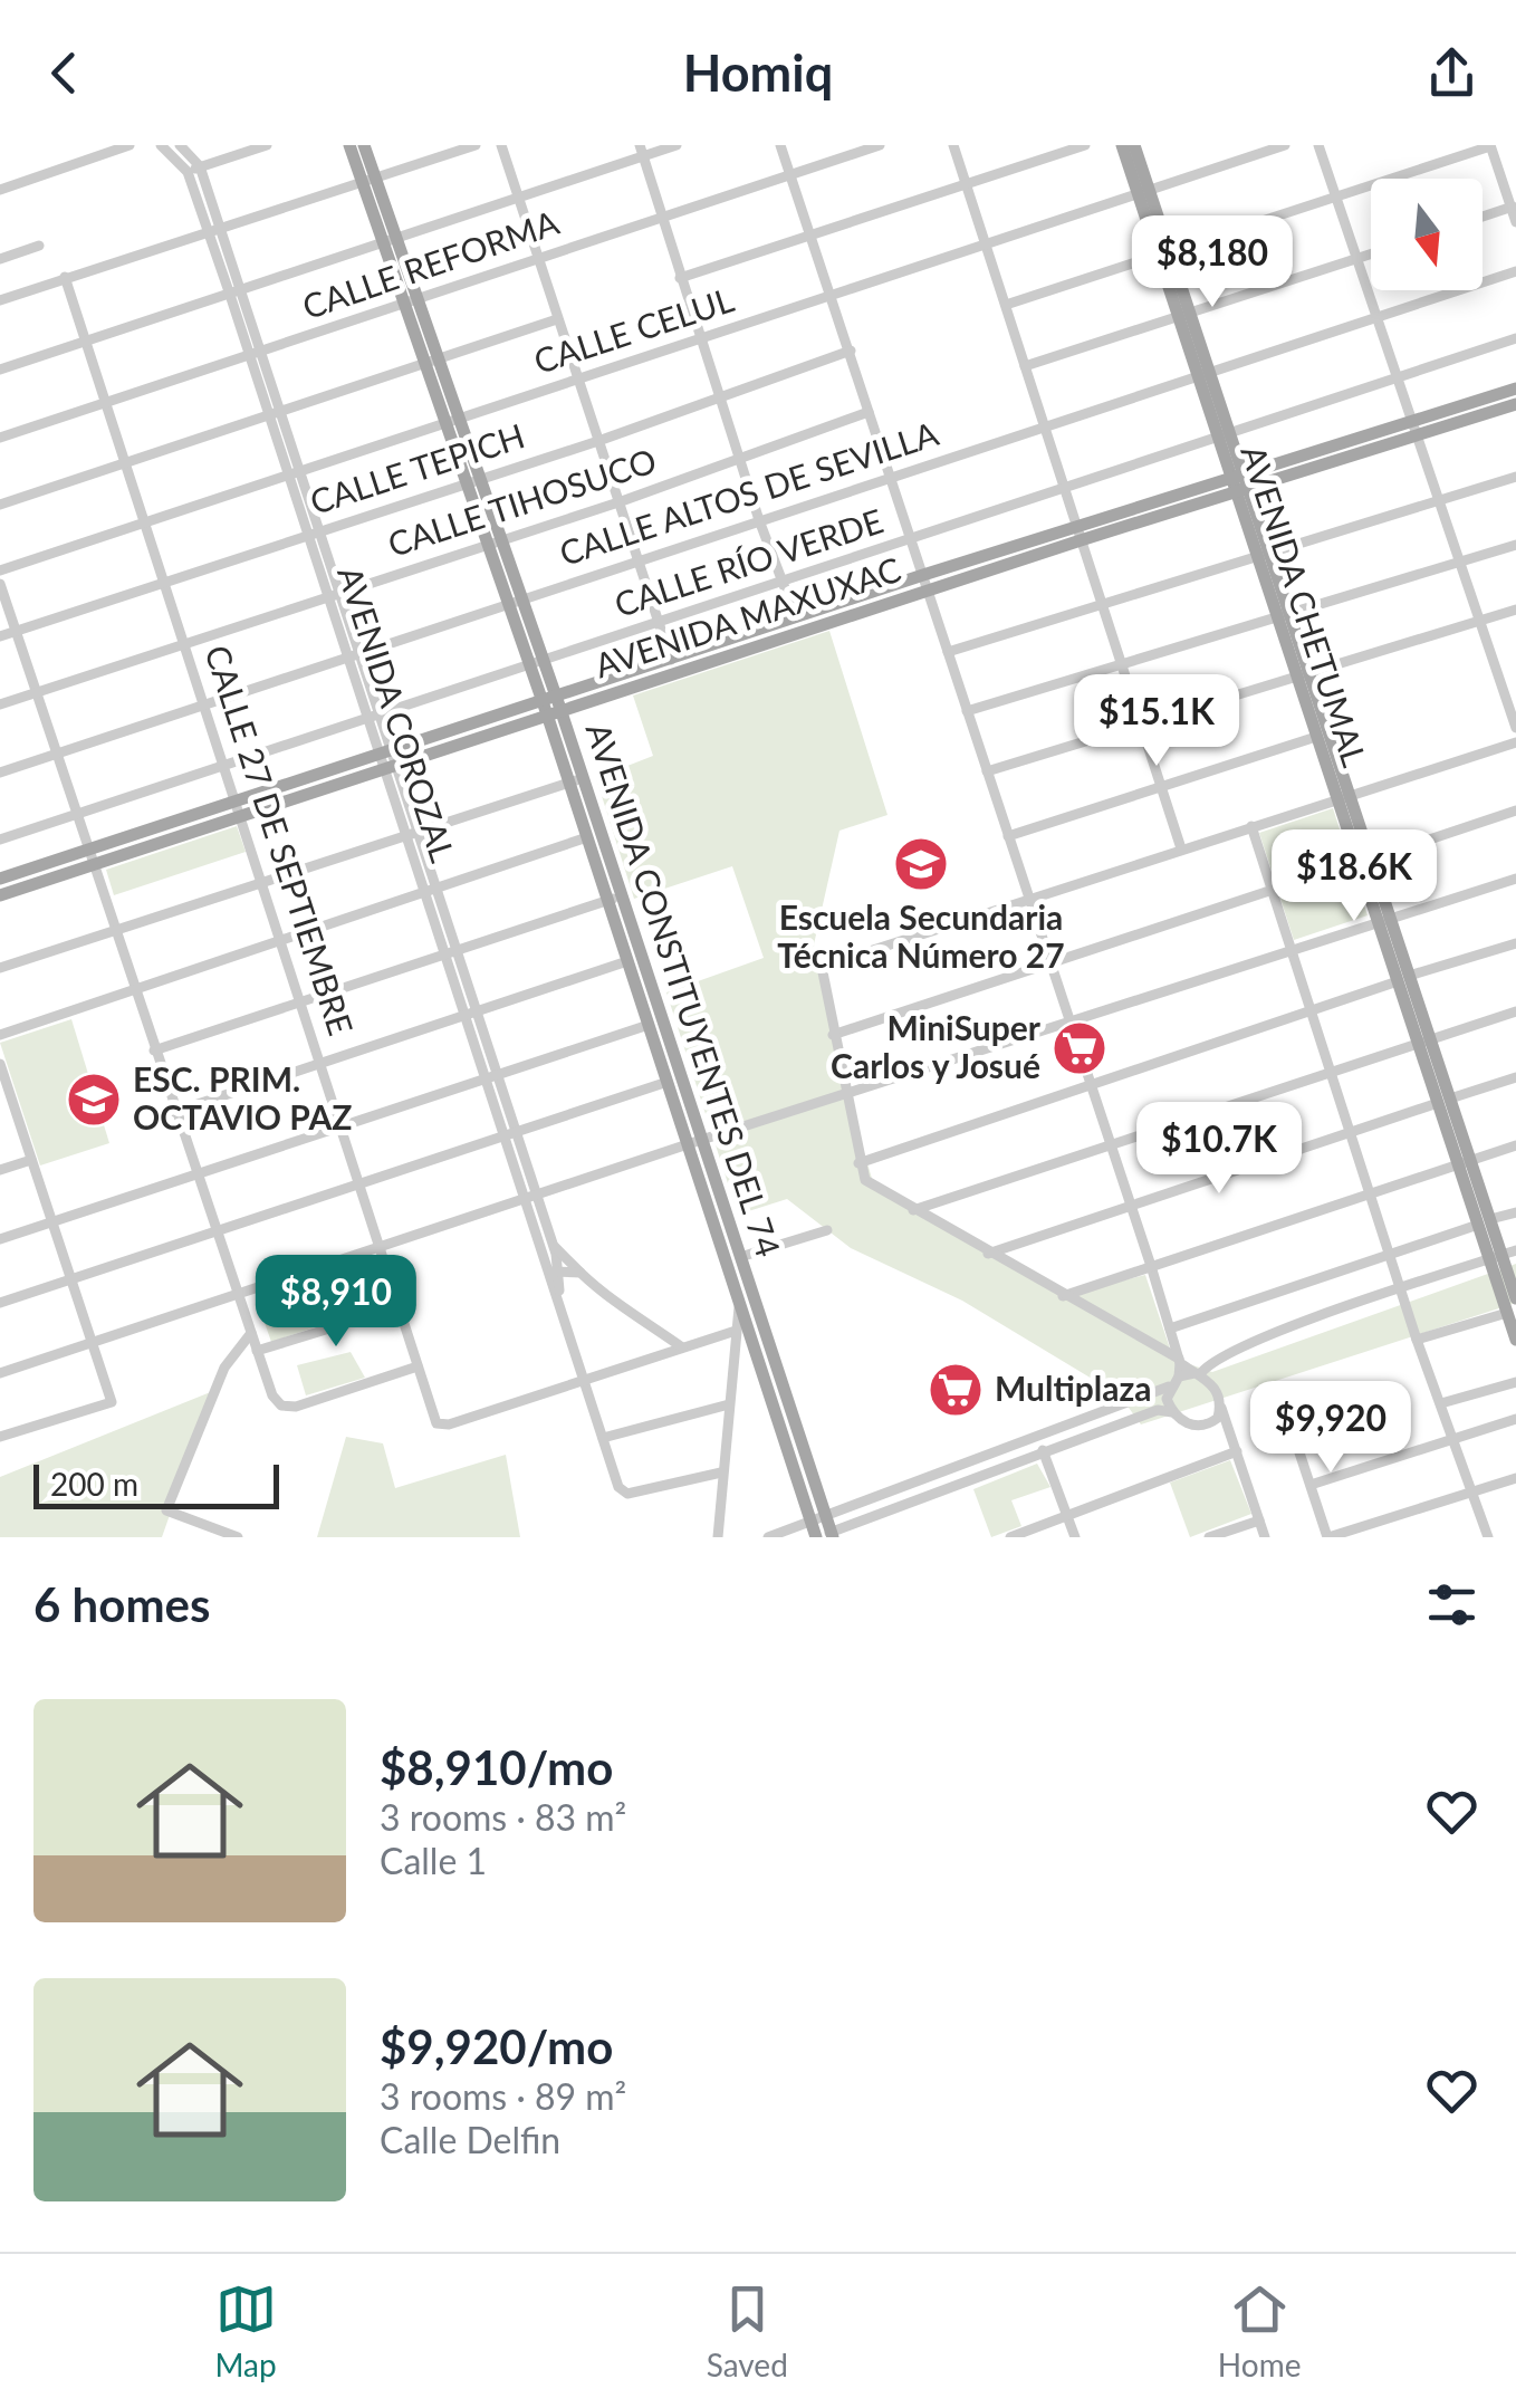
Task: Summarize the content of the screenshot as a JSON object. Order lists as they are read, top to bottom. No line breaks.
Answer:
{"streets":{"main road":["AVENIDA CHETUMAL","AVENIDA MAXUXAC","AVENIDA CONSTITUYENTES DEL 74"],"street":["CALLE REFORMA","CALLE CELUL","CALLE TEPICH","CALLE ALTOS DE SEVILLA","CALLE TIHOSUCO","CALLE RÍO VERDE","AVENIDA COROZAL","CALLE 27 DE SEPTIEMBRE"]},"crossings":[["CALLE REFORMA","AVENIDA COROZAL"],["CALLE REFORMA","CALLE 27 DE SEPTIEMBRE"],["CALLE REFORMA","AVENIDA CONSTITUYENTES DEL 74"],["CALLE CELUL","AVENIDA CHETUMAL"],["CALLE CELUL","AVENIDA COROZAL"],["CALLE CELUL","CALLE 27 DE SEPTIEMBRE"],["CALLE CELUL","AVENIDA CONSTITUYENTES DEL 74"],["CALLE TEPICH","AVENIDA COROZAL"],["CALLE TEPICH","CALLE 27 DE SEPTIEMBRE"],["CALLE TEPICH","AVENIDA CONSTITUYENTES DEL 74"],["CALLE ALTOS DE SEVILLA","AVENIDA CHETUMAL"],["CALLE ALTOS DE SEVILLA","AVENIDA COROZAL"],["CALLE ALTOS DE SEVILLA","CALLE 27 DE SEPTIEMBRE"],["CALLE ALTOS DE SEVILLA","AVENIDA CONSTITUYENTES DEL 74"],["CALLE TIHOSUCO","AVENIDA COROZAL"],["CALLE TIHOSUCO","CALLE 27 DE SEPTIEMBRE"],["CALLE TIHOSUCO","AVENIDA CONSTITUYENTES DEL 74"],["CALLE RÍO VERDE","AVENIDA CHETUMAL"],["CALLE RÍO VERDE","AVENIDA COROZAL"],["CALLE RÍO VERDE","CALLE 27 DE SEPTIEMBRE"],["CALLE RÍO VERDE","AVENIDA CONSTITUYENTES DEL 74"],["AVENIDA CHETUMAL","AVENIDA MAXUXAC"],["AVENIDA MAXUXAC","AVENIDA COROZAL"],["AVENIDA MAXUXAC","CALLE 27 DE SEPTIEMBRE"],["AVENIDA MAXUXAC","AVENIDA CONSTITUYENTES DEL 74"],["AVENIDA COROZAL","CALLE 27 DE SEPTIEMBRE"]],"places":{"school or university":["Escuela Secundaria Técnica Número 27","ESC. PRIM. OCTAVIO PAZ"],"supermarket":["MiniSuper Carlos y Josué","Multiplaza"]},"scale_bar":"200 m","north":"bottom","page":{"header":"Homiq","price":["$8,180","$15.1K","$18.6K","$10.7K","$8,910","$9,920"],"scale":"200 m","heading":"6 homes","list":[{"name":"$8,910/mo","note":"3 rooms · 83 m² · Calle 1"},{"name":"$9,920/mo","note":"3 rooms · 89 m² · Calle Delfin"}],"tabs":["Map","Saved","Home"]}}
